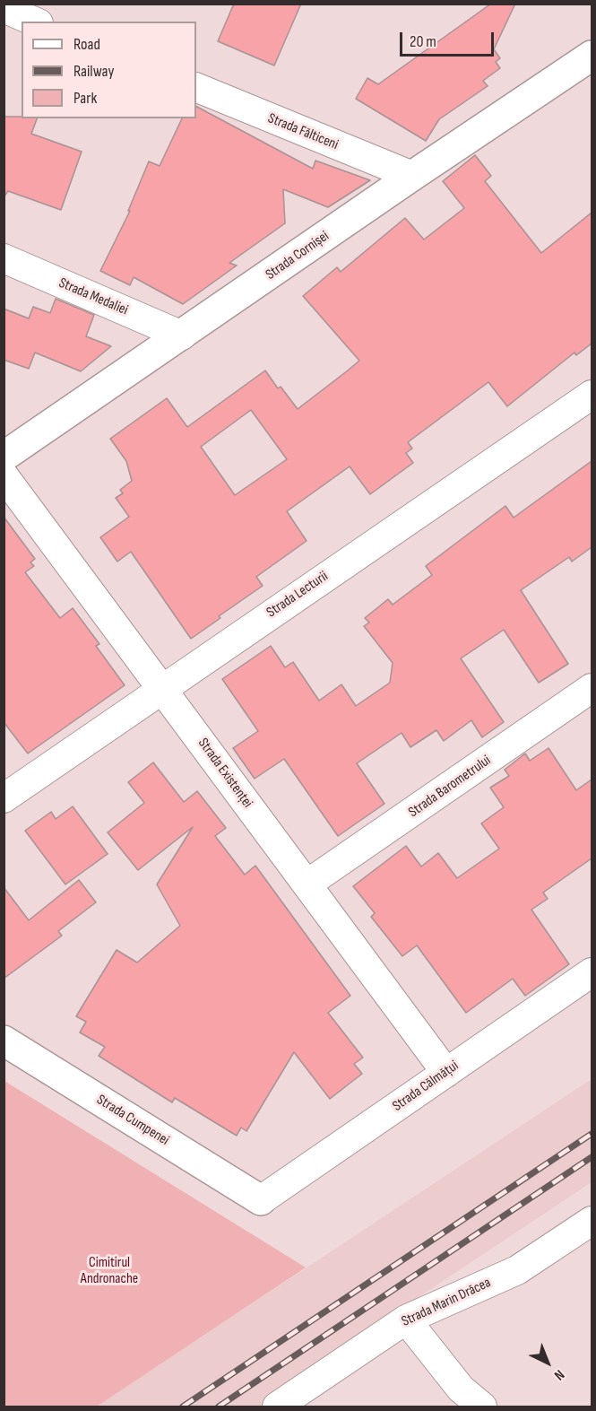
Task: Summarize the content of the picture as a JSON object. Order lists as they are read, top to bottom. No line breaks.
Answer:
{"streets":{"street":["Strada Fălticeni","Strada Cornișei","Strada Medaliei","Strada Lecturii","Strada Existenței","Strada Barometrului","Strada Călmățui","Strada Cumpenei","Strada Marin Drăcea"]},"crossings":[["Strada Fălticeni","Strada Cornișei"],["Strada Cornișei","Strada Medaliei"],["Strada Lecturii","Strada Existenței"],["Strada Existenței","Strada Barometrului"],["Strada Existenței","Strada Călmățui"],["Strada Călmățui","Strada Cumpenei"]],"parks":["Cimitirul Andronache"],"legend":["Road","Railway","Park"],"scale_bar":"20 m","north":"bottom right"}
